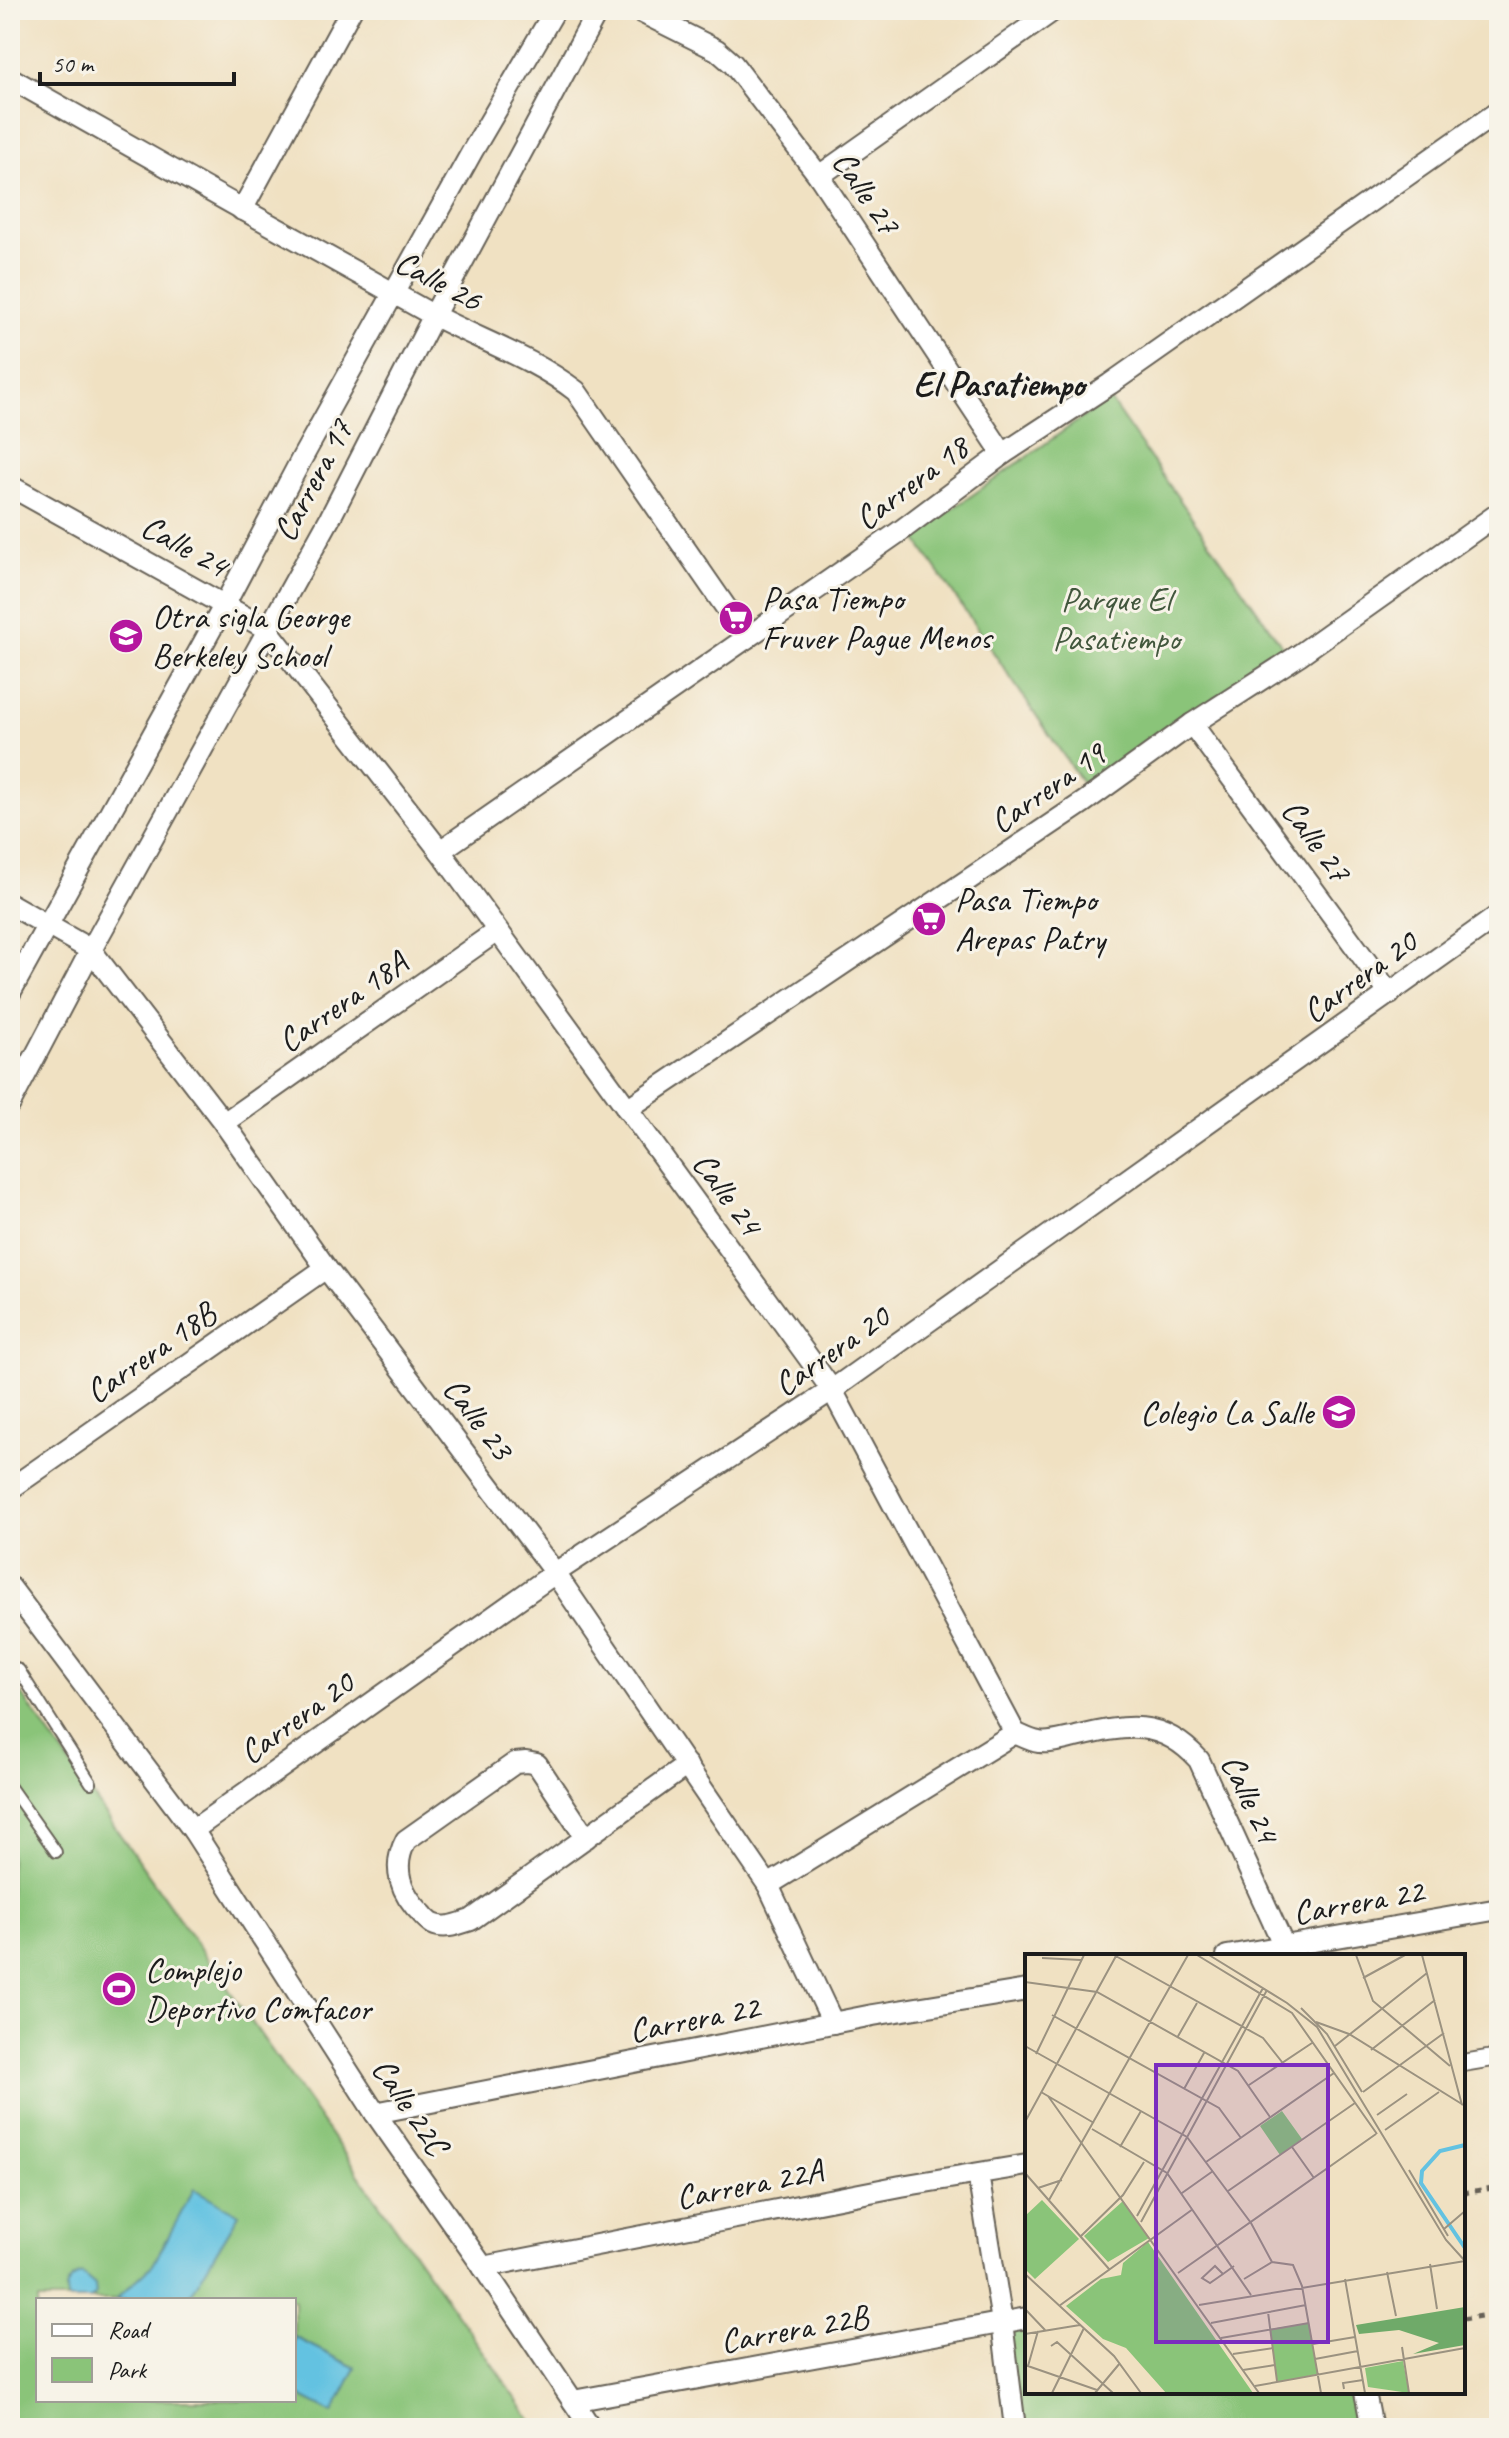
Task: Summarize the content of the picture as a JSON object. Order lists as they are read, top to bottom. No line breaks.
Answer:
{"streets":{"street":["Calle 27","Calle 26","Carrera 17","Carrera 18","Calle 24","Carrera 19","Carrera 20","Carrera 18A","Carrera 18B","Calle 23","Carrera 22","Calle 22C","Carrera 22A","Carrera 22B"]},"crossings":[["Calle 27","Carrera 18"],["Calle 27","Carrera 19"],["Calle 27","Carrera 20"],["Calle 26","Carrera 17"],["Calle 26","Carrera 18"],["Carrera 17","Calle 24"],["Carrera 17","Calle 23"],["Carrera 18","Calle 24"],["Calle 24","Carrera 19"],["Calle 24","Carrera 20"],["Calle 24","Carrera 18A"],["Calle 24","Carrera 22"],["Carrera 20","Calle 23"],["Carrera 20","Calle 22C"],["Carrera 18A","Calle 23"],["Carrera 18B","Calle 23"],["Calle 23","Carrera 22"],["Carrera 22","Calle 22C"],["Calle 22C","Carrera 22A"],["Calle 22C","Carrera 22B"]],"districts":["El Pasatiempo"],"parks":["Parque El Pasatiempo"],"places":{"supermarket":["Pasa Tiempo Fruver Pague Menos","Pasa Tiempo Arepas Patry"],"school or university":["Otra sigla George Berkeley School","Colegio La Salle"],"sports":["Complejo Deportivo Comfacor"]},"legend":["Road","Park"],"scale_bar":"50 m"}
